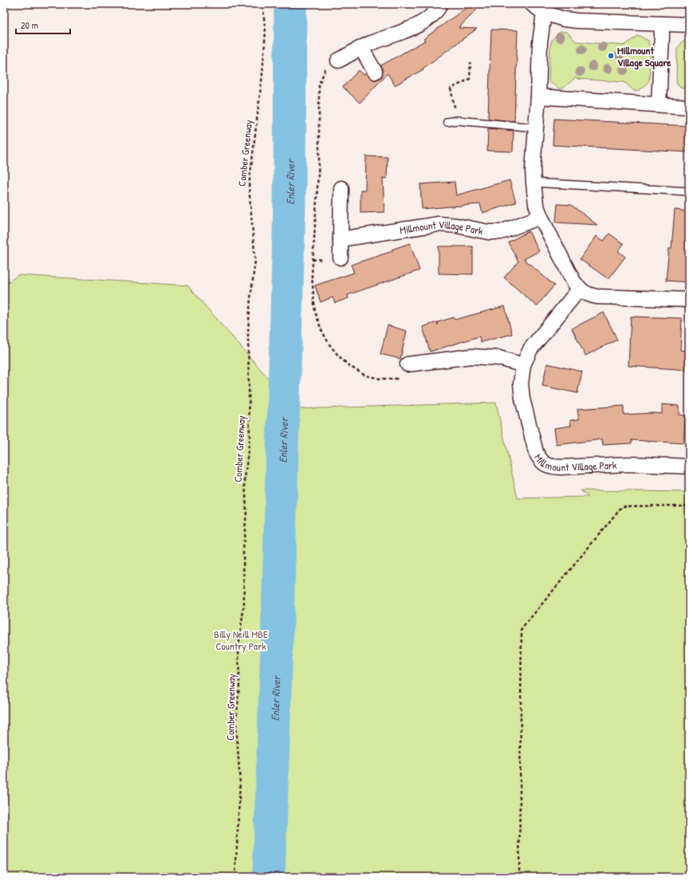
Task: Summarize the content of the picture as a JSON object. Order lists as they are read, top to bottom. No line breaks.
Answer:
{"streets":{"street":["Millmount Village Park"],"path":["Comber Greenway"]},"water":["Enler River"],"parks":["Billy Neill MBE Country Park"],"places":["Millmount Village Square"],"scale_bar":"20 m"}
